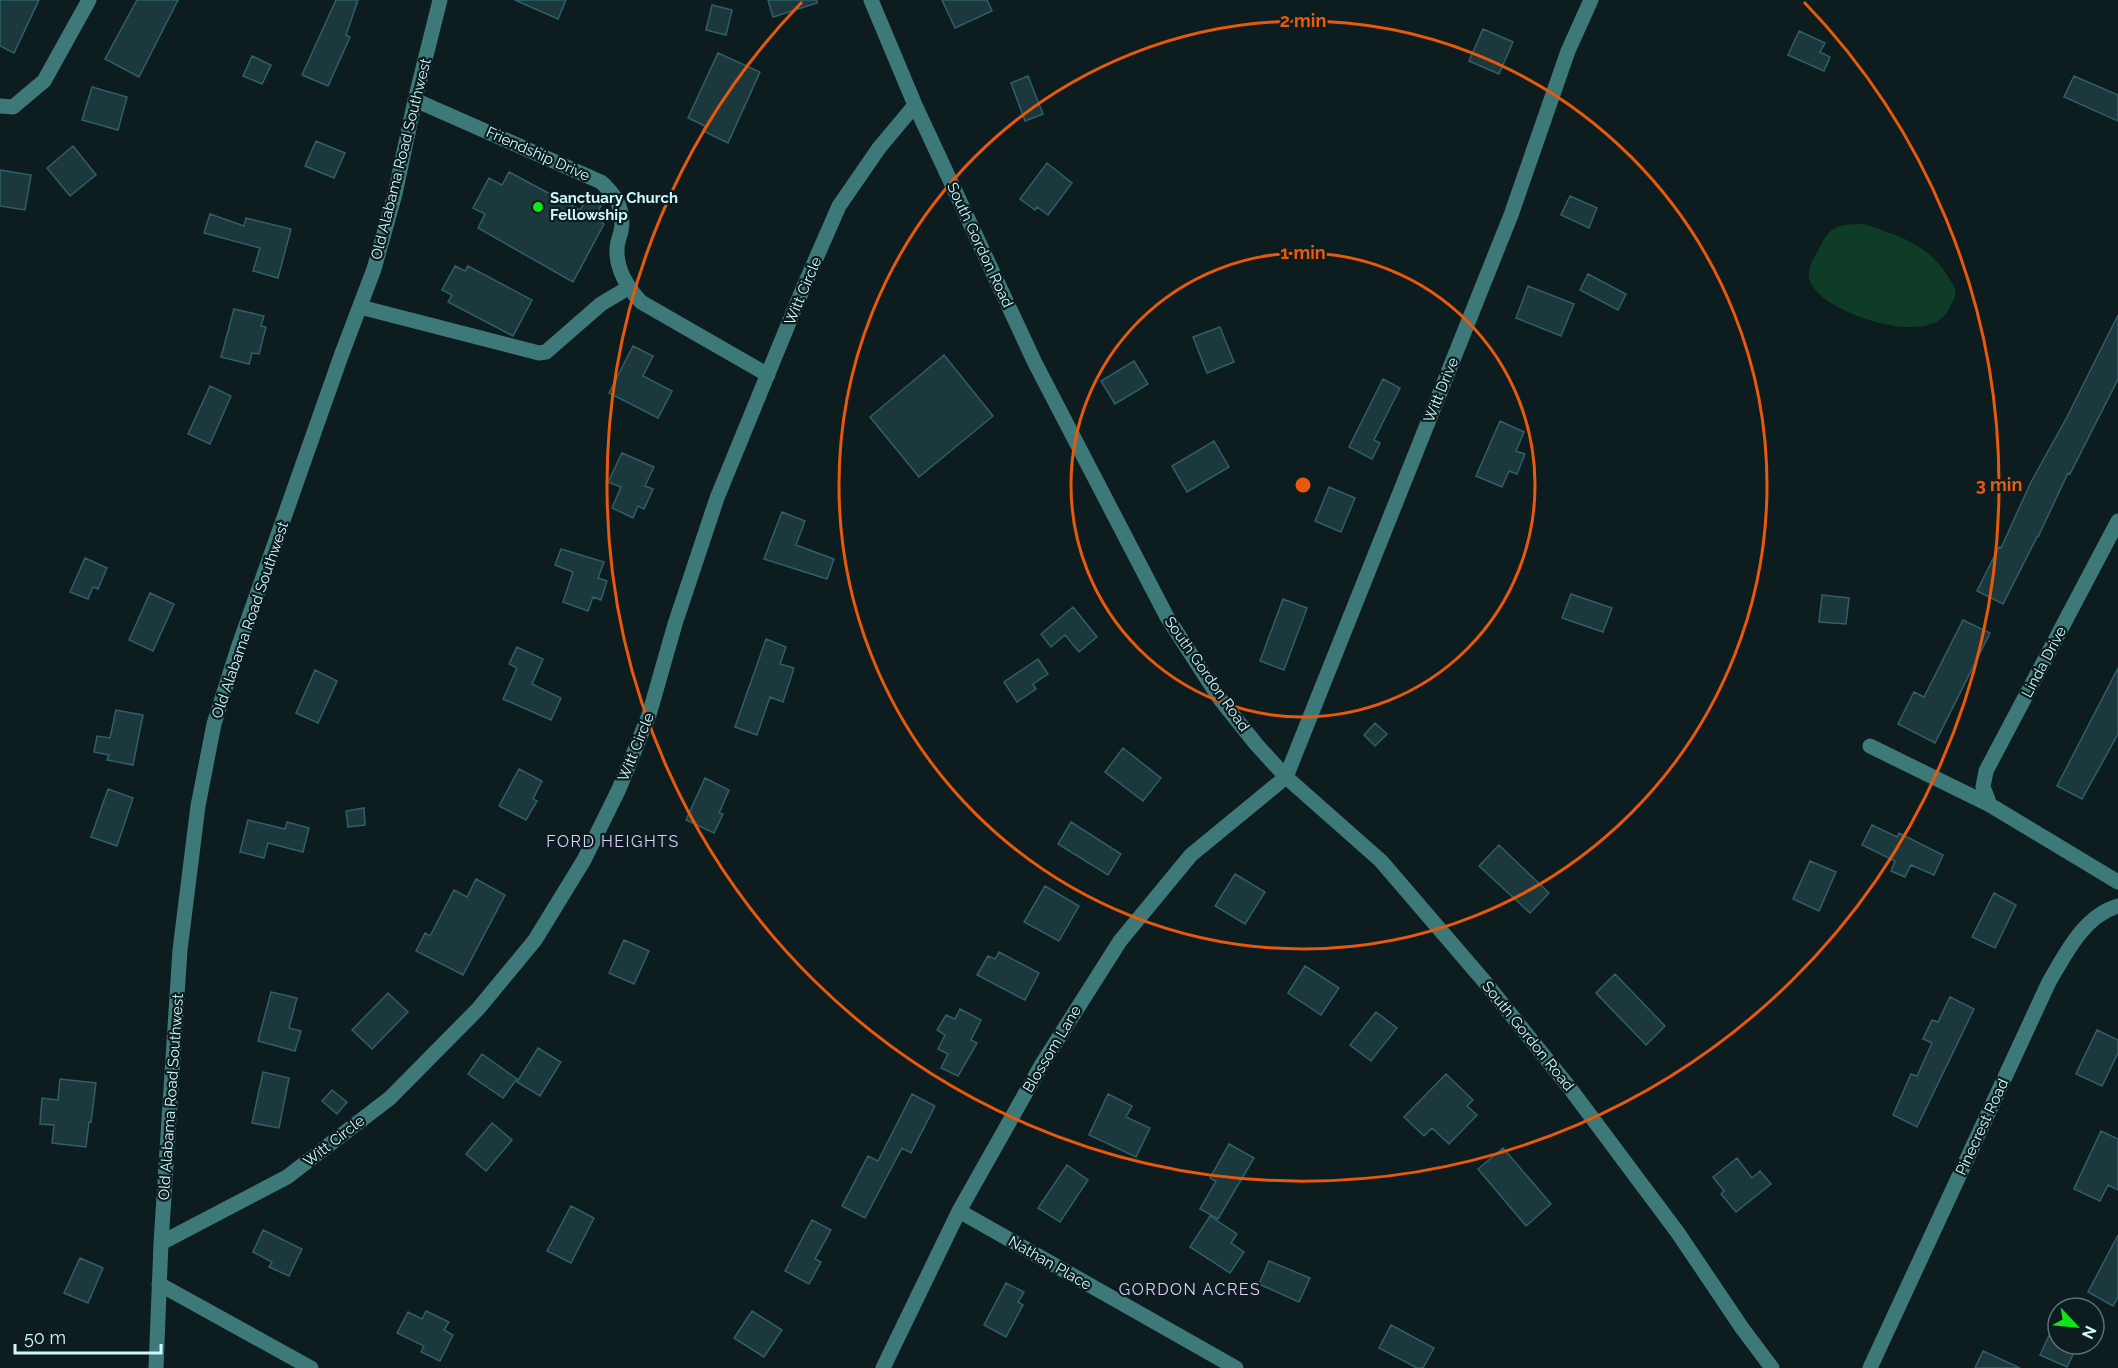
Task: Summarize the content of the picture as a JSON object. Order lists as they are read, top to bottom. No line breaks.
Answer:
{"streets":{"street":["Friendship Drive","Old Alabama Road Southwest","South Gordon Road","Witt Circle","Witt Drive","Linda Drive","Blossom Lane","Pinecrest Road","Nathan Place"]},"crossings":[["Friendship Drive","Old Alabama Road Southwest"],["Old Alabama Road Southwest","Witt Circle"],["South Gordon Road","Witt Circle"],["South Gordon Road","Witt Drive"],["South Gordon Road","Blossom Lane"],["Witt Drive","Blossom Lane"],["Blossom Lane","Nathan Place"]],"districts":["FORD HEIGHTS","GORDON ACRES"],"places":["Sanctuary Church Fellowship"],"scale_bar":"50 m","north":"bottom right","rings":["2 min","1 min","3 min"]}
